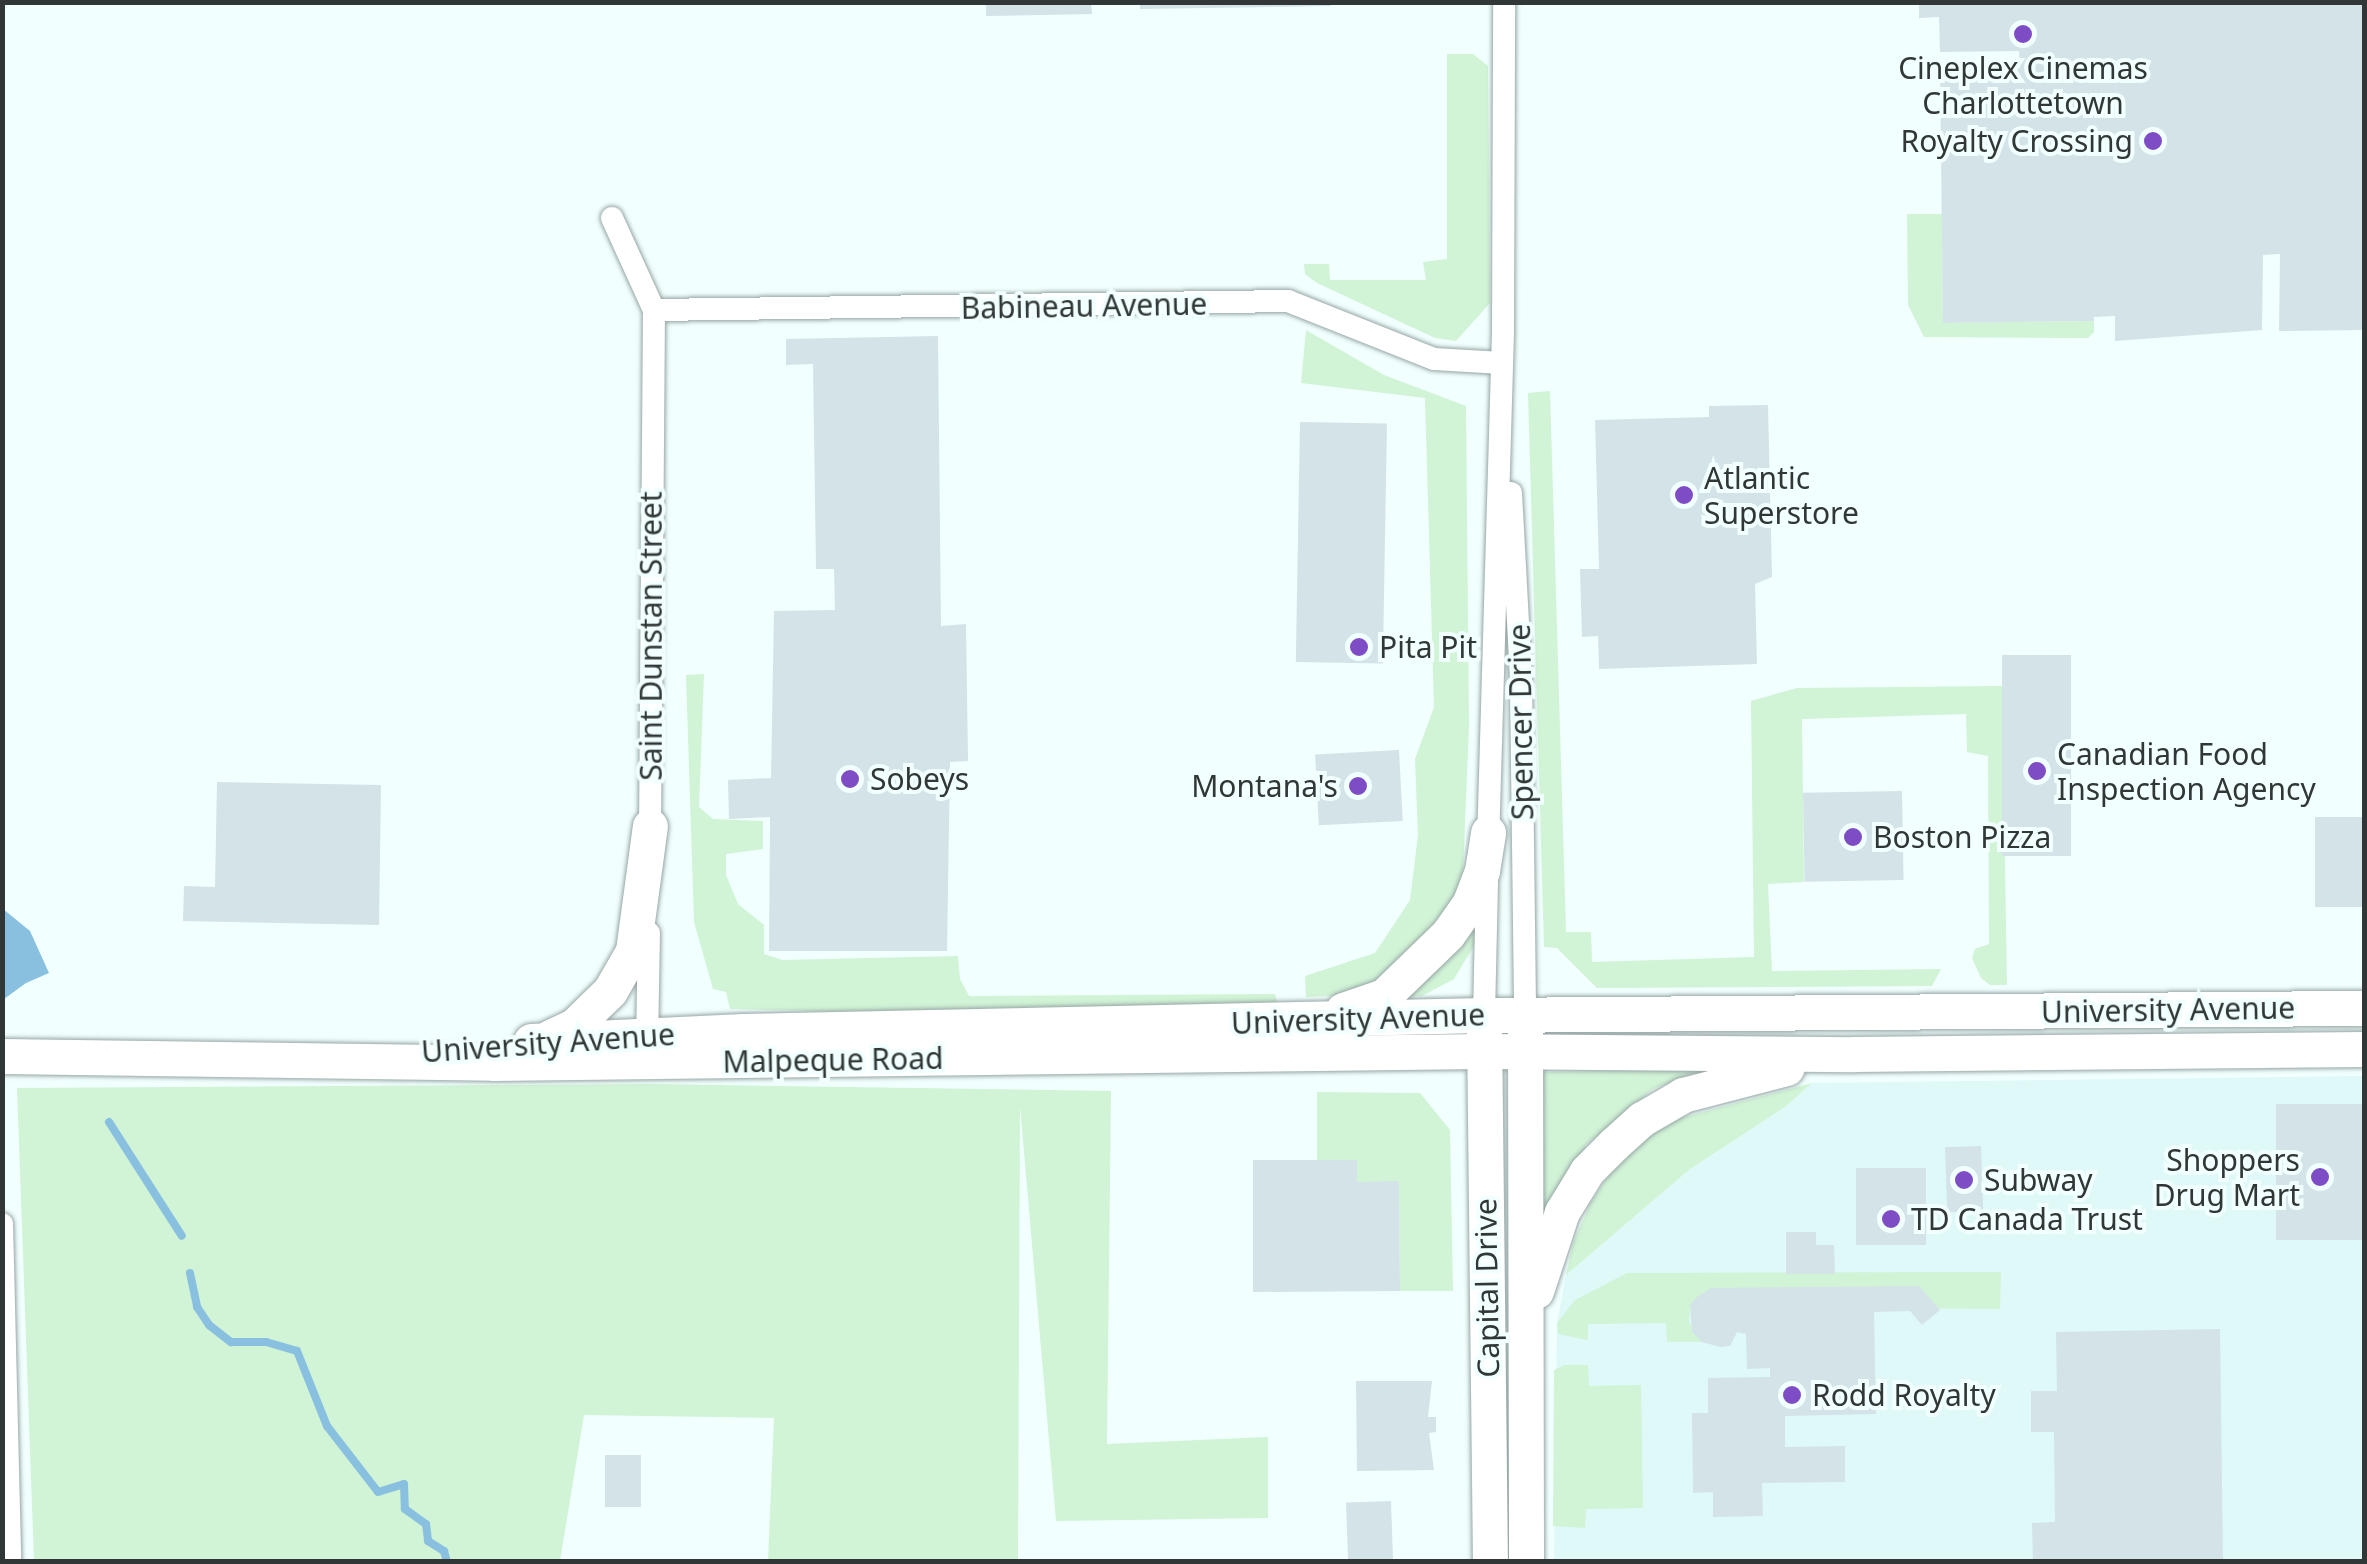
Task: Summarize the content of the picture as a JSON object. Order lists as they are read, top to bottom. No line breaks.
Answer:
{"streets":{"main road":["Spencer Drive","University Avenue","Malpeque Road","Capital Drive"],"street":["Babineau Avenue","Saint Dunstan Street"]},"crossings":[["Babineau Avenue","Saint Dunstan Street"],["Babineau Avenue","Spencer Drive"],["Saint Dunstan Street","University Avenue"],["Saint Dunstan Street","Malpeque Road"],["Spencer Drive","University Avenue"],["Spencer Drive","Capital Drive"],["University Avenue","Malpeque Road"],["University Avenue","Capital Drive"],["Malpeque Road","Capital Drive"]],"places":["Cineplex Cinemas Charlottetown","Royalty Crossing","Atlantic Superstore","Pita Pit","Canadian Food Inspection Agency","Sobeys","Montana's","Boston Pizza","Shoppers Drug Mart","Subway","TD Canada Trust","Rodd Royalty"]}
